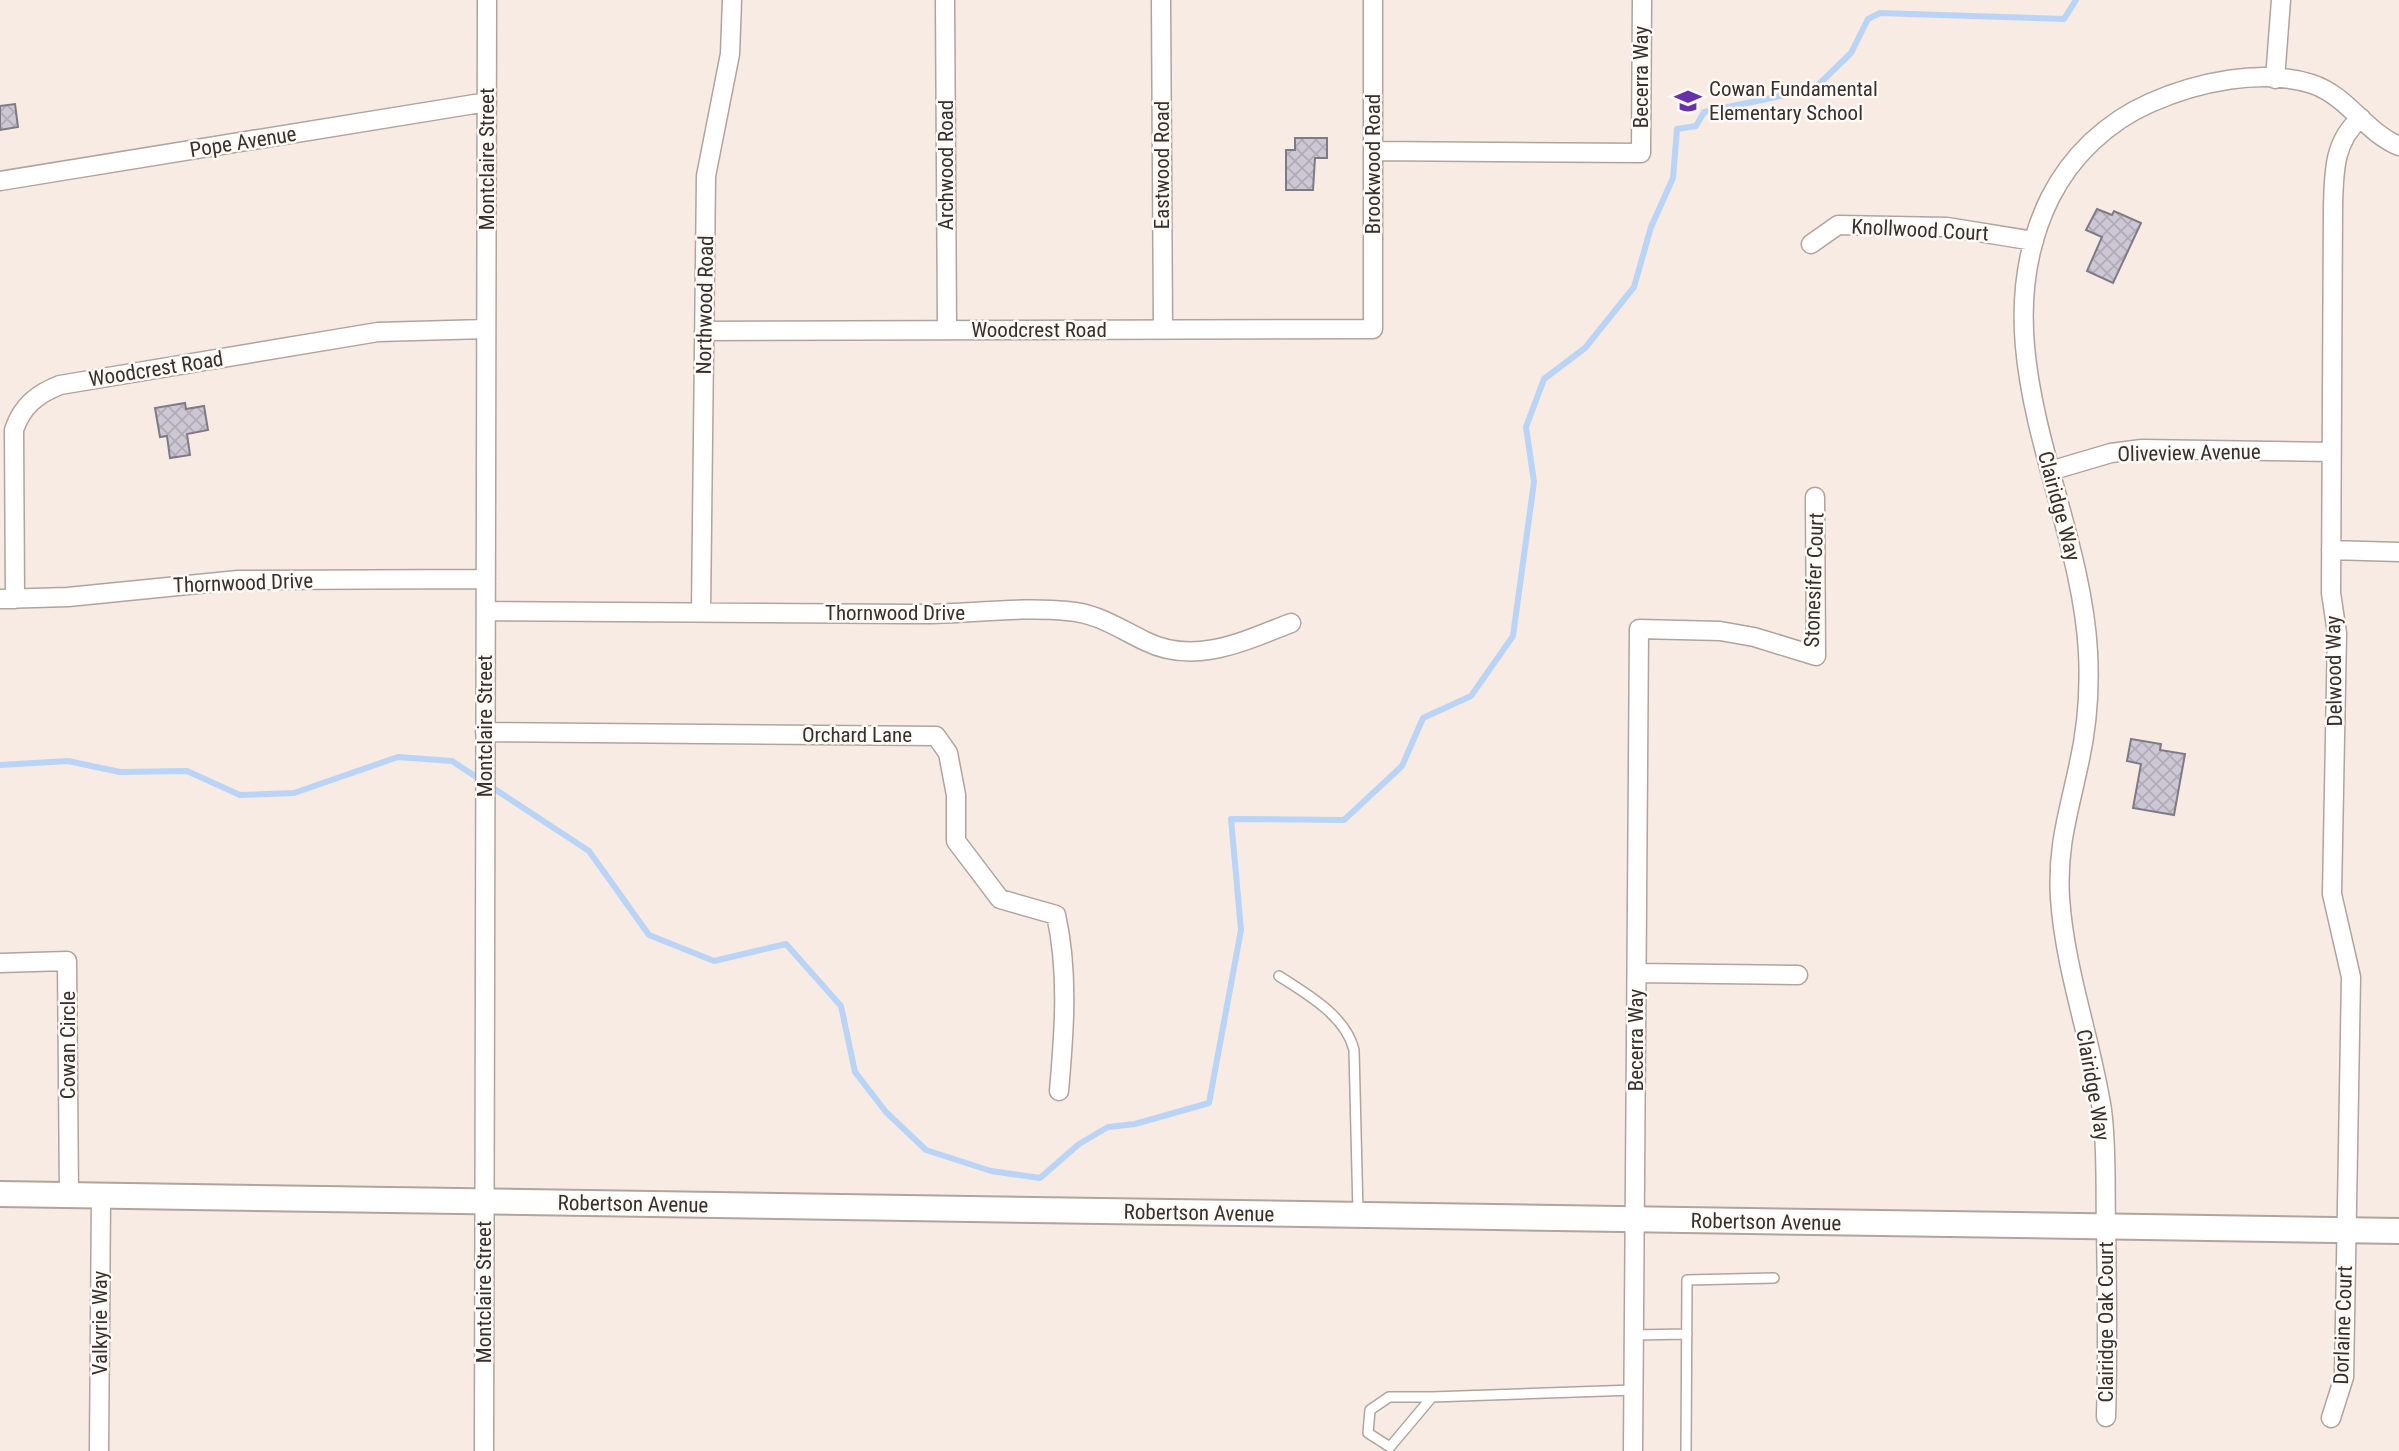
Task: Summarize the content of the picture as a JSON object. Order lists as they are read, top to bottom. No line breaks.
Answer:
{"streets":{"street":["Becerra Way","Pope Avenue","Montclaire Street","Brookwood Road","Archwood Road","Eastwood Road","Knollwood Court","Northwood Road","Woodcrest Road","Oliveview Avenue","Clairidge Way","Stonesifer Court","Thornwood Drive","Delwood Way","Orchard Lane","Cowan Circle","Robertson Avenue","Clairidge Oak Court","Valkyrie Way","Dorlaine Court"]},"crossings":[["Becerra Way","Brookwood Road"],["Becerra Way","Stonesifer Court"],["Becerra Way","Robertson Avenue"],["Pope Avenue","Montclaire Street"],["Montclaire Street","Woodcrest Road"],["Montclaire Street","Thornwood Drive"],["Montclaire Street","Orchard Lane"],["Montclaire Street","Robertson Avenue"],["Brookwood Road","Woodcrest Road"],["Archwood Road","Woodcrest Road"],["Eastwood Road","Woodcrest Road"],["Knollwood Court","Clairidge Way"],["Northwood Road","Woodcrest Road"],["Northwood Road","Thornwood Drive"],["Woodcrest Road","Thornwood Drive"],["Oliveview Avenue","Clairidge Way"],["Oliveview Avenue","Delwood Way"],["Clairidge Way","Delwood Way"],["Clairidge Way","Robertson Avenue"],["Clairidge Way","Clairidge Oak Court"],["Delwood Way","Robertson Avenue"],["Delwood Way","Dorlaine Court"],["Cowan Circle","Robertson Avenue"],["Robertson Avenue","Clairidge Oak Court"],["Robertson Avenue","Valkyrie Way"],["Robertson Avenue","Dorlaine Court"]],"places":{"school or university":["Cowan Fundamental Elementary School"]}}
